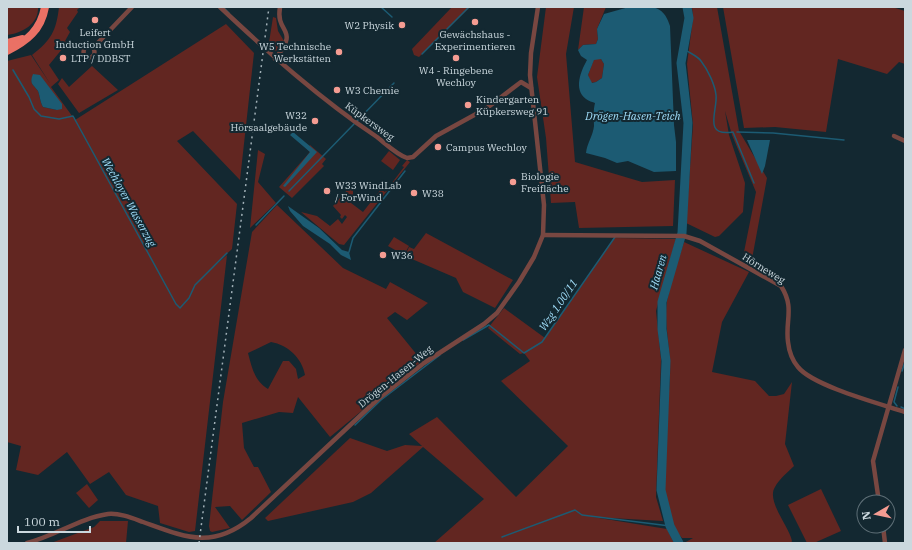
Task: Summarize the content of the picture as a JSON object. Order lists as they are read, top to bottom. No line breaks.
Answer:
{"streets":{"street":["Küpkersweg","Hörneweg","Drögen-Hasen-Weg"]},"crossings":[["Küpkersweg","Drögen-Hasen-Weg"],["Hörneweg","Drögen-Hasen-Weg"]],"water":["Drögen-Hasen-Teich","Wechloyer Wasserzug","Haaren","Wzg 1.00/11"],"places":["Leifert Induction GmbH","Gewächshaus - Experimentieren","W2 Physik","W5 Technische Werkstätten","LTP / DDBST","W4 - Ringebene Wechloy","W3 Chemie","Kindergarten Küpkersweg 91","W32 Hörsaalgebäude","Campus Wechloy","Biologie Freifläche","W33 WindLab / ForWind","W38","W36"],"scale_bar":"100 m","north":"left"}
